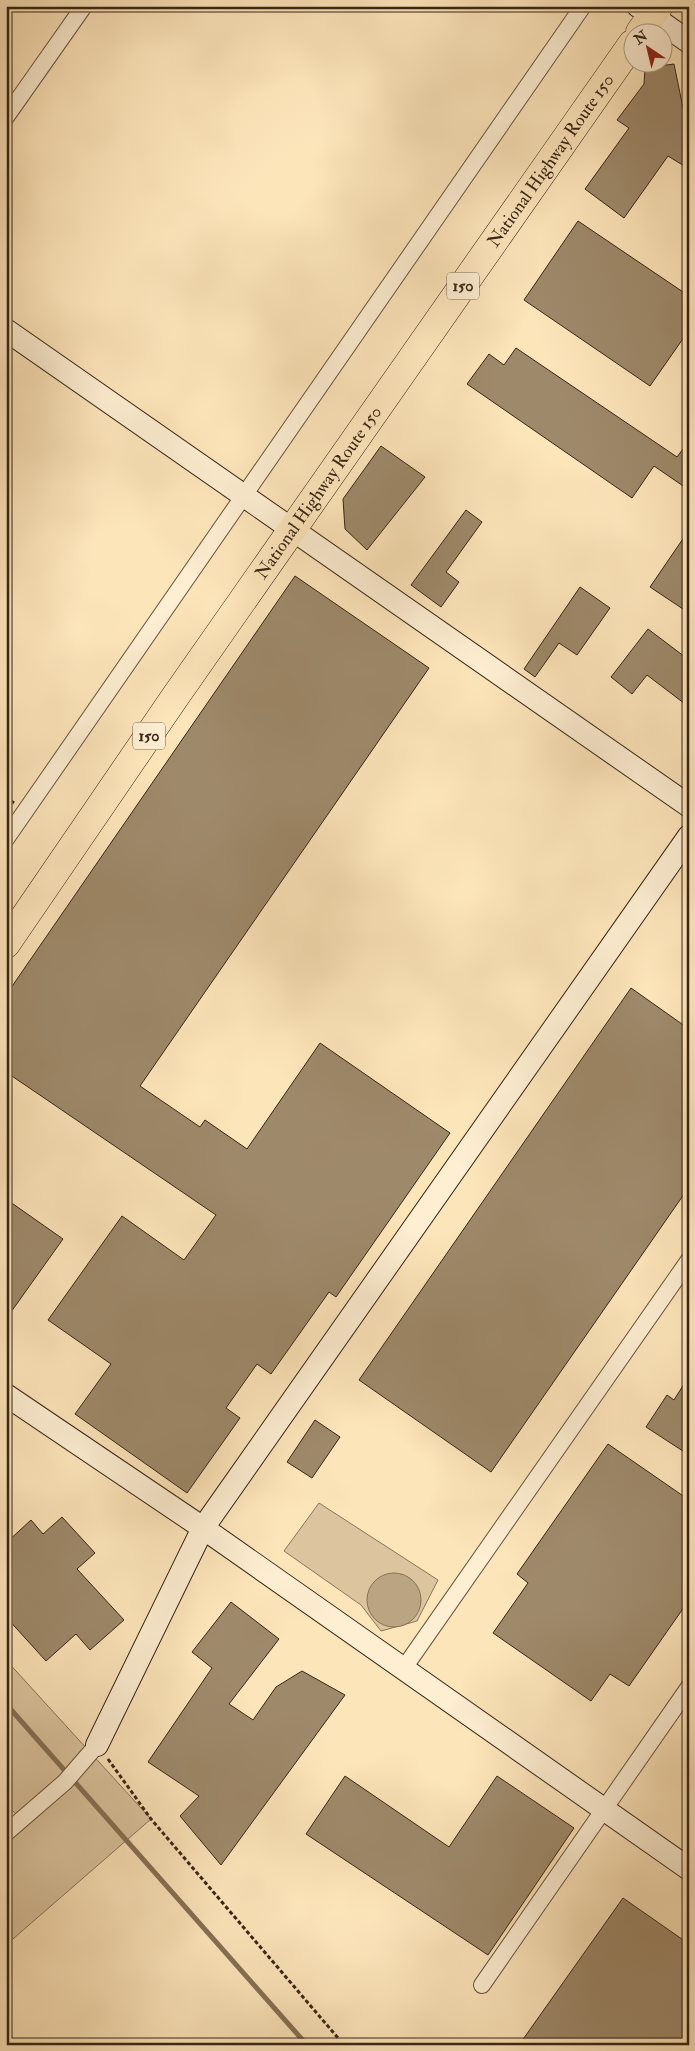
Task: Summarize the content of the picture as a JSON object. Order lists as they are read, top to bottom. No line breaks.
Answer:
{"streets":{"highway":["National Highway Route 150","150"]},"north":"top left"}
